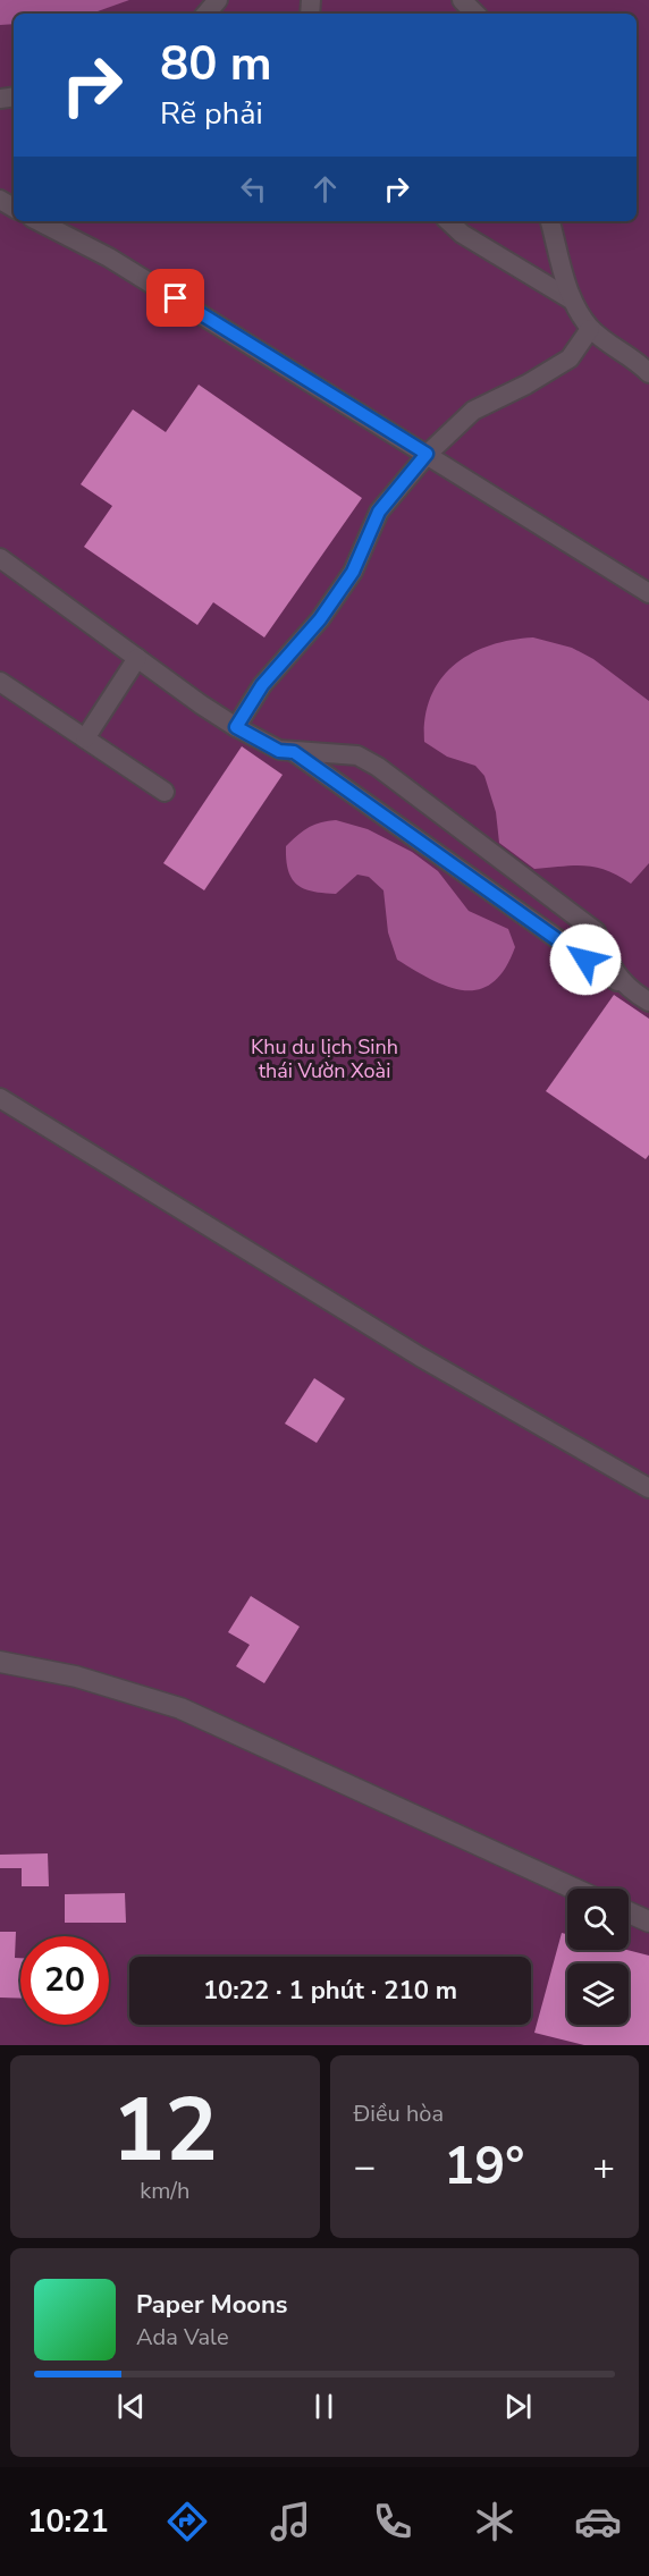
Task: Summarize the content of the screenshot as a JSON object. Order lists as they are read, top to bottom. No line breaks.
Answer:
{"parks":["Khu du lịch Sinh thái Vườn Xoài"],"page":{"turn":["80 m","Rẽ phải"],"limit":"20","trip":"10:22 · 1 phút · 210 m","tile":[["12","km/h"],"Điều hòa"],"heat":["−","19°","+"],"song":["Paper Moons","Ada Vale"],"tabs":"10:21"}}
